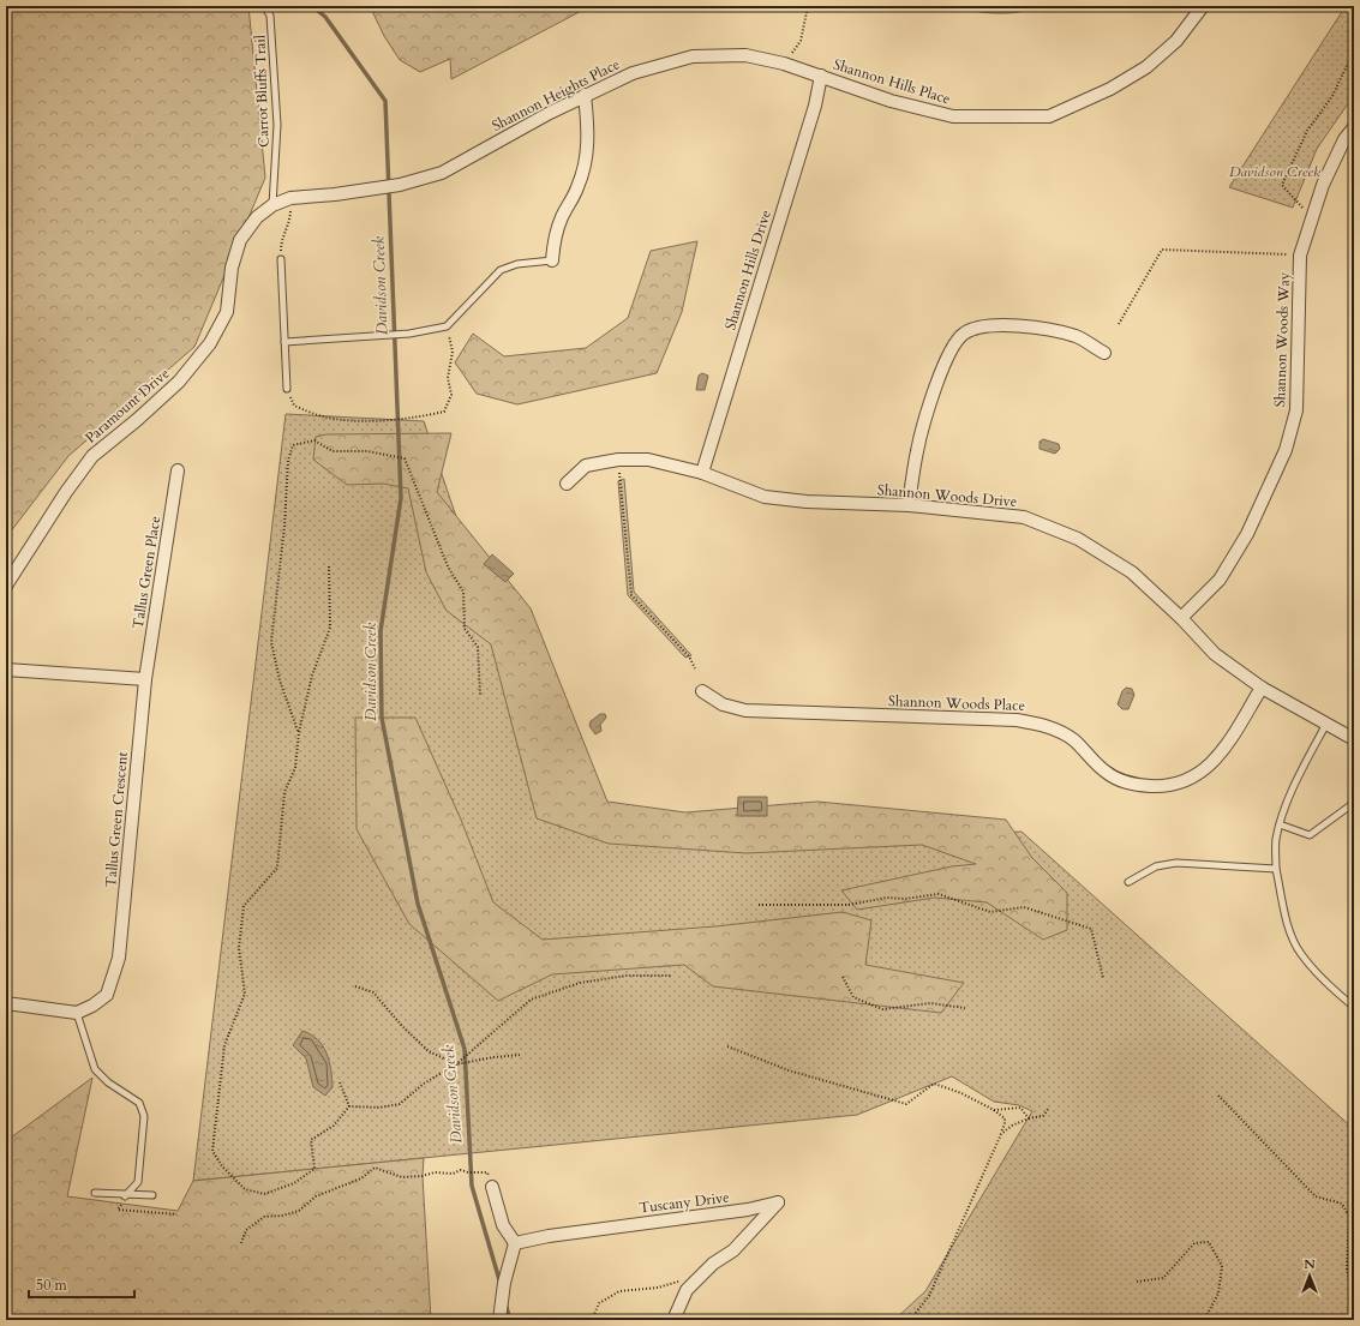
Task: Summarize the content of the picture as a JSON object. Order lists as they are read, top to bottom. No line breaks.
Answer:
{"streets":{"street":["Shannon Hills Place","Shannon Heights Place","Shannon Hills Drive","Shannon Woods Way","Paramount Drive","Shannon Woods Drive","Tallus Green Place","Shannon Woods Place","Tallus Green Crescent","Tuscany Drive"],"lane":["Carrot Bluffs Trail"]},"crossings":[["Shannon Hills Place","Shannon Heights Place"],["Shannon Hills Place","Shannon Hills Drive"],["Carrot Bluffs Trail","Paramount Drive"],["Shannon Heights Place","Shannon Hills Drive"],["Shannon Heights Place","Paramount Drive"],["Shannon Hills Drive","Shannon Woods Drive"],["Shannon Woods Way","Shannon Woods Drive"],["Shannon Woods Drive","Shannon Woods Place"],["Tallus Green Place","Tallus Green Crescent"]],"water":["Davidson Creek"],"parks":["Davidson Creek"],"scale_bar":"50 m","north":"top"}
